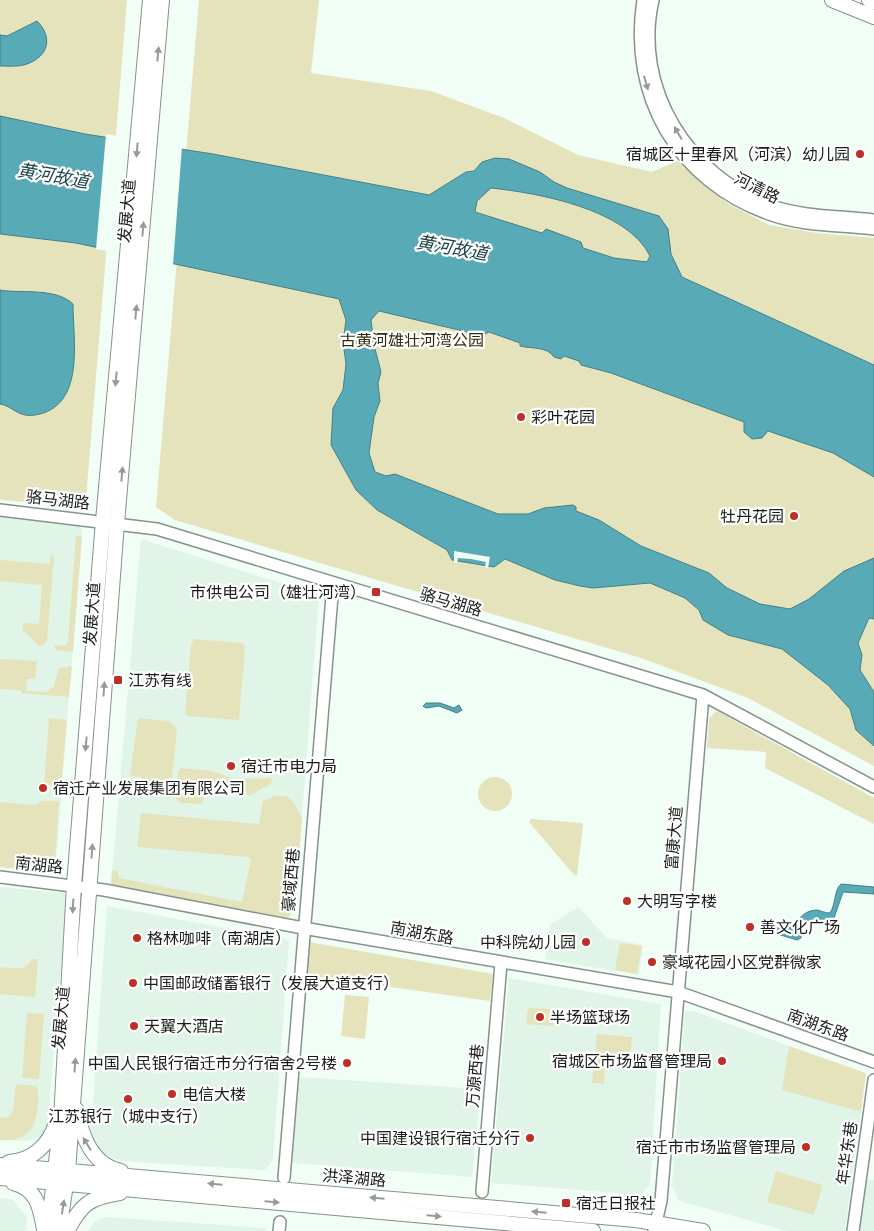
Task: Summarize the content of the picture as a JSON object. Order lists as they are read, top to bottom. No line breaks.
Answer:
{"streets":{"main road":["发展大道","洪泽湖路"],"street":["河清路","骆马湖路","富康大道","南湖路","豪域西巷","南湖东路","万源西巷","年华东巷"]},"crossings":[["发展大道","骆马湖路"],["发展大道","南湖路"],["发展大道","南湖东路"],["发展大道","洪泽湖路"],["骆马湖路","富康大道"],["骆马湖路","豪域西巷"],["富康大道","南湖东路"],["富康大道","洪泽湖路"],["南湖路","南湖东路"],["豪域西巷","南湖东路"],["南湖东路","万源西巷"]],"water":["黄河故道"],"parks":["古黄河雄壮河湾公园"],"places":{"other":["宿城区十里春风（河滨）幼儿园","彩叶花园","牡丹花园","宿迁市电力局","宿迁产业发展集团有限公司","大明写字楼","善文化广场","格林咖啡（南湖店）","中科院幼儿园","豪域花园小区党群微家","中国邮政储蓄银行（发展大道支行）","半场篮球场","天翼大酒店","宿城区市场监督管理局","中国人民银行宿迁市分行宿舍2号楼","电信大楼","江苏银行（城中支行）","中国建设银行宿迁分行","宿迁市市场监督管理局"],"transit":["市供电公司（雄壮河湾）","江苏有线","宿迁日报社"]}}
